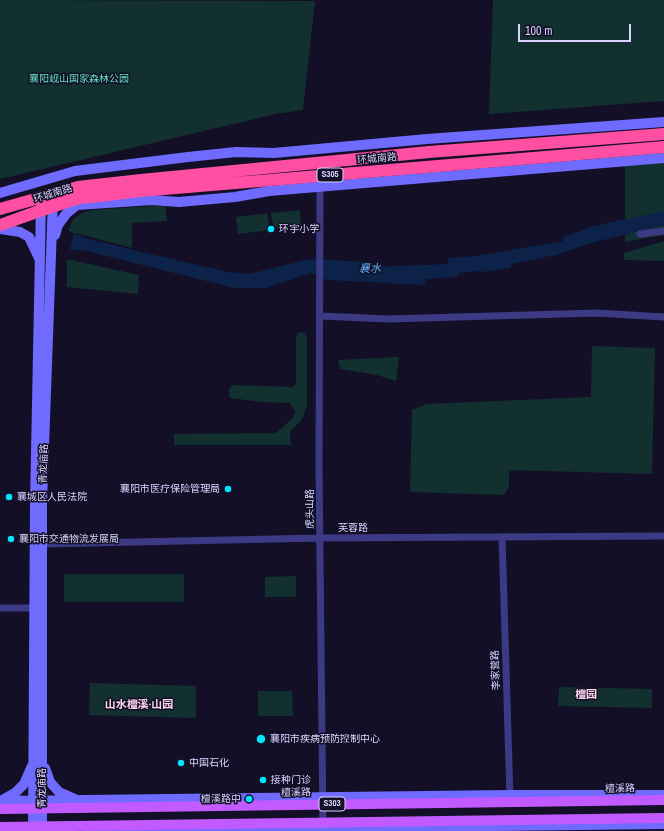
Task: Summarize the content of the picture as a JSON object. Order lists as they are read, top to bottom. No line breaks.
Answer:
{"streets":{"highway":["环城南路","S305"],"main road":["檀溪路","S303"],"street":["青龙庙路","虎头山路","芙蓉路","李家营路"]},"crossings":[["环城南路","青龙庙路"],["环城南路","虎头山路"],["青龙庙路","芙蓉路"],["青龙庙路","檀溪路"],["青龙庙路","S303"],["虎头山路","芙蓉路"],["虎头山路","檀溪路"],["虎头山路","S303"],["芙蓉路","李家营路"],["李家营路","檀溪路"]],"districts":["檀园","山水檀溪·山园"],"water":["襄水"],"parks":["襄阳岘山国家森林公园"],"places":["环宇小学","襄阳市医疗保险管理局","襄城区人民法院","襄阳市交通物流发展局","襄阳市疾病预防控制中心","中国石化","接种门诊","檀溪路中"],"scale_bar":"100 m"}
